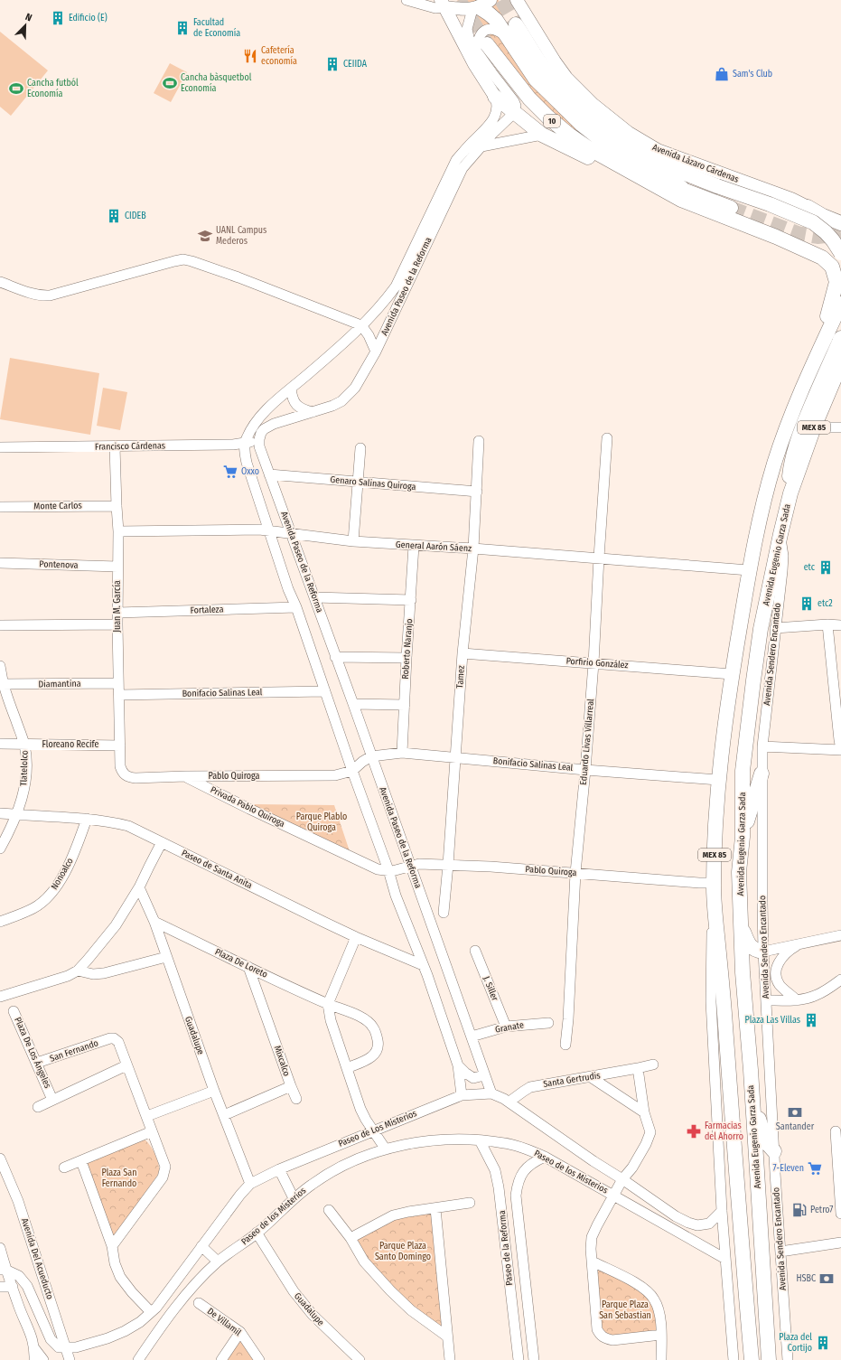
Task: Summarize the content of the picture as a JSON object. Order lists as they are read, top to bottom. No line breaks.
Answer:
{"streets":{"highway":["10","Avenida Lázaro Cárdenas","MEX 85","Avenida Eugenio Garza Sada"],"street":["Avenida Paseo de la Reforma","Francisco Cárdenas","Genaro Salinas Quiroga","Monte Carlos","General Aarón Sáenz","Pontenova","Juan M. García","Fortaleza","Roberto Naranjo","Avenida Sendero Encantado","Porfirio González","Tamez","Diamantina","Bonifacio Salinas Leal","Eduardo Livas Villarreal","Floreano Recife","Tlatelolco","Pablo Quiroga","Privada Pablo Quiroga","Paseo de Santa Anita","Nonoalco","Plaza De Loreto","J. Siller","Granate","Guadalupe","San Fernando","Plaza De Los Ángeles","Mixcalco","Santa Gertrudis","Paseo de Los Misterios","Paseo de los Misterios","Paseo de la Reforma","Avenida Del Acueducto","De Villamil"]},"crossings":[["Avenida Paseo de la Reforma","Francisco Cárdenas"],["Avenida Paseo de la Reforma","Genaro Salinas Quiroga"],["Avenida Paseo de la Reforma","General Aarón Sáenz"],["Avenida Paseo de la Reforma","Fortaleza"],["Avenida Paseo de la Reforma","Bonifacio Salinas Leal"],["Avenida Paseo de la Reforma","Pablo Quiroga"],["Avenida Paseo de la Reforma","Privada Pablo Quiroga"],["Avenida Paseo de la Reforma","Paseo de Santa Anita"],["Avenida Paseo de la Reforma","Granate"],["Avenida Paseo de la Reforma","Paseo de Los Misterios"],["MEX 85","General Aarón Sáenz"],["MEX 85","Porfirio González"],["MEX 85","Bonifacio Salinas Leal"],["MEX 85","Pablo Quiroga"],["Francisco Cárdenas","Juan M. García"],["Genaro Salinas Quiroga","Tamez"],["Monte Carlos","Juan M. García"],["General Aarón Sáenz","Juan M. García"],["General Aarón Sáenz","Roberto Naranjo"],["General Aarón Sáenz","Tamez"],["General Aarón Sáenz","Eduardo Livas Villarreal"],["Avenida Eugenio Garza Sada","Avenida Sendero Encantado"],["Pontenova","Juan M. García"],["Juan M. García","Fortaleza"],["Juan M. García","Diamantina"],["Juan M. García","Bonifacio Salinas Leal"],["Juan M. García","Floreano Recife"],["Juan M. García","Pablo Quiroga"],["Roberto Naranjo","Bonifacio Salinas Leal"],["Porfirio González","Tamez"],["Porfirio González","Eduardo Livas Villarreal"],["Tamez","Bonifacio Salinas Leal"],["Tamez","Pablo Quiroga"],["Diamantina","Tlatelolco"],["Bonifacio Salinas Leal","Eduardo Livas Villarreal"],["Bonifacio Salinas Leal","Pablo Quiroga"],["Eduardo Livas Villarreal","Pablo Quiroga"],["Floreano Recife","Tlatelolco"],["Tlatelolco","Paseo de Santa Anita"],["Pablo Quiroga","Privada Pablo Quiroga"],["Paseo de Santa Anita","Nonoalco"],["Plaza De Loreto","Guadalupe"],["Plaza De Loreto","Mixcalco"],["J. Siller","Granate"],["Guadalupe","Mixcalco"],["Guadalupe","Paseo de Los Misterios"],["Guadalupe","Paseo de los Misterios"],["San Fernando","Plaza De Los Ángeles"],["Santa Gertrudis","Paseo de Los Misterios"],["Paseo de Los Misterios","Avenida Del Acueducto"],["Paseo de los Misterios","Paseo de la Reforma"]],"parks":["Parque Plablo Quiroga","Plaza San Fernando","Parque Plaza Santo Domingo","Parque Plaza San Sebastian"],"places":{"building":["Edificio (E)","Facultad de Economía","CEIIDA","CIDEB","etc","etc2","Plaza Las Villas","Plaza del Cortijo"],"restaurant":["Cafetería economía"],"shop":["Sam's Club"],"sports":["Cancha bàsquetbol Economía","Cancha futból Economía"],"school or university":["UANL Campus Mederos"],"supermarket":["Oxxo","7-Eleven"],"bank":["Santander","HSBC"],"pharmacy":["Farmacias del Ahorro"],"fuel station":["Petro7"]},"north":"top right"}
